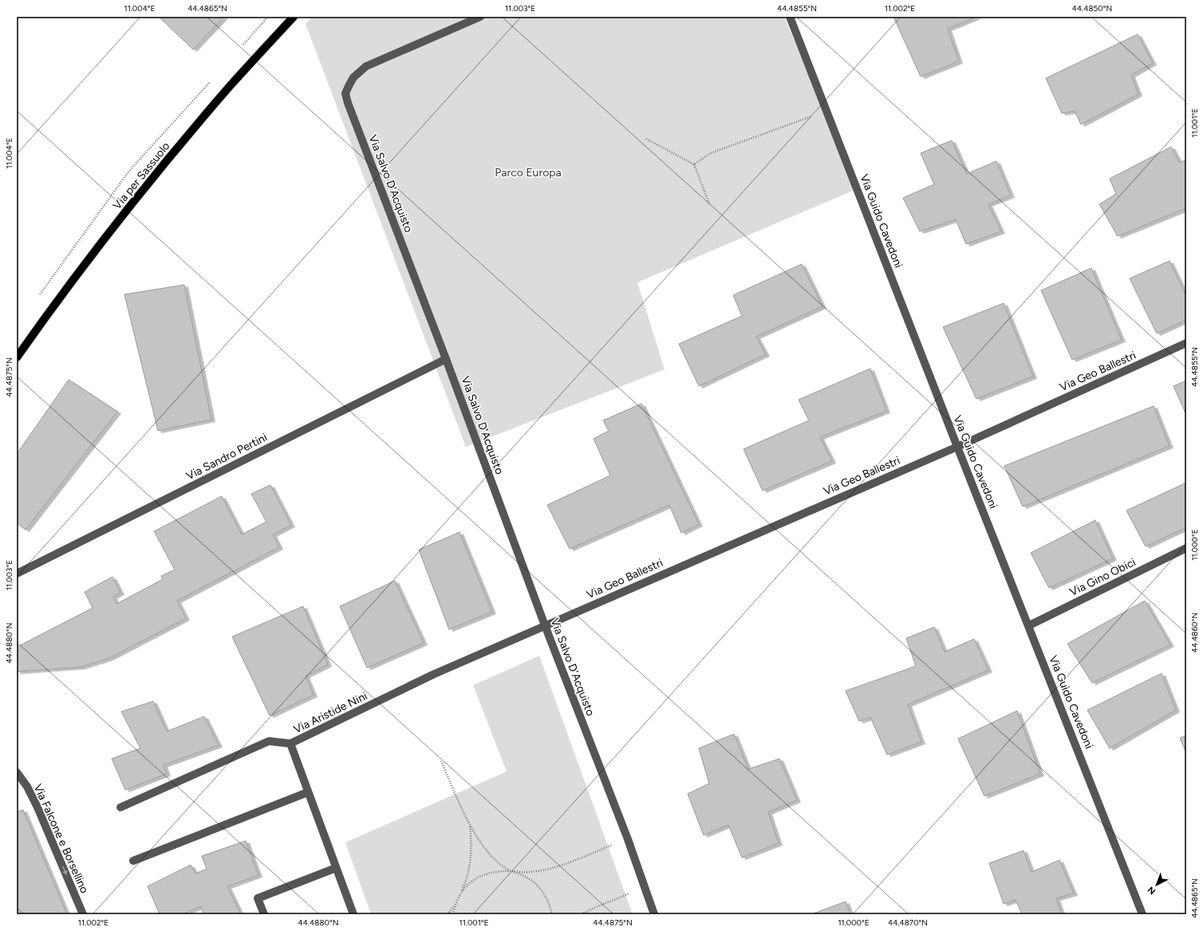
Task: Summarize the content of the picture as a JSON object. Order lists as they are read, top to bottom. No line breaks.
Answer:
{"streets":{"main road":["Via per Sassuolo"],"street":["Via Salvo D'Acquisto","Via Guido Cavedoni","Via Geo Ballestri","Via Sandro Pertini","Via Gino Obici","Via Aristide Nini","Via Falcone e Borsellino"]},"crossings":[["Via Salvo D'Acquisto","Via Geo Ballestri"],["Via Salvo D'Acquisto","Via Sandro Pertini"],["Via Salvo D'Acquisto","Via Aristide Nini"],["Via Guido Cavedoni","Via Geo Ballestri"],["Via Guido Cavedoni","Via Gino Obici"],["Via Geo Ballestri","Via Aristide Nini"]],"one_way":["Via Falcone e Borsellino"],"parks":["Parco Europa"],"north":"bottom left","coordinates":["11.004°E","44.4865°N","11.003°E","44.4855°N","11.002°E","44.4850°N","11.001°E","44.4875°N","11.000°E","44.4860°N","44.4880°N","44.4870°N"]}
